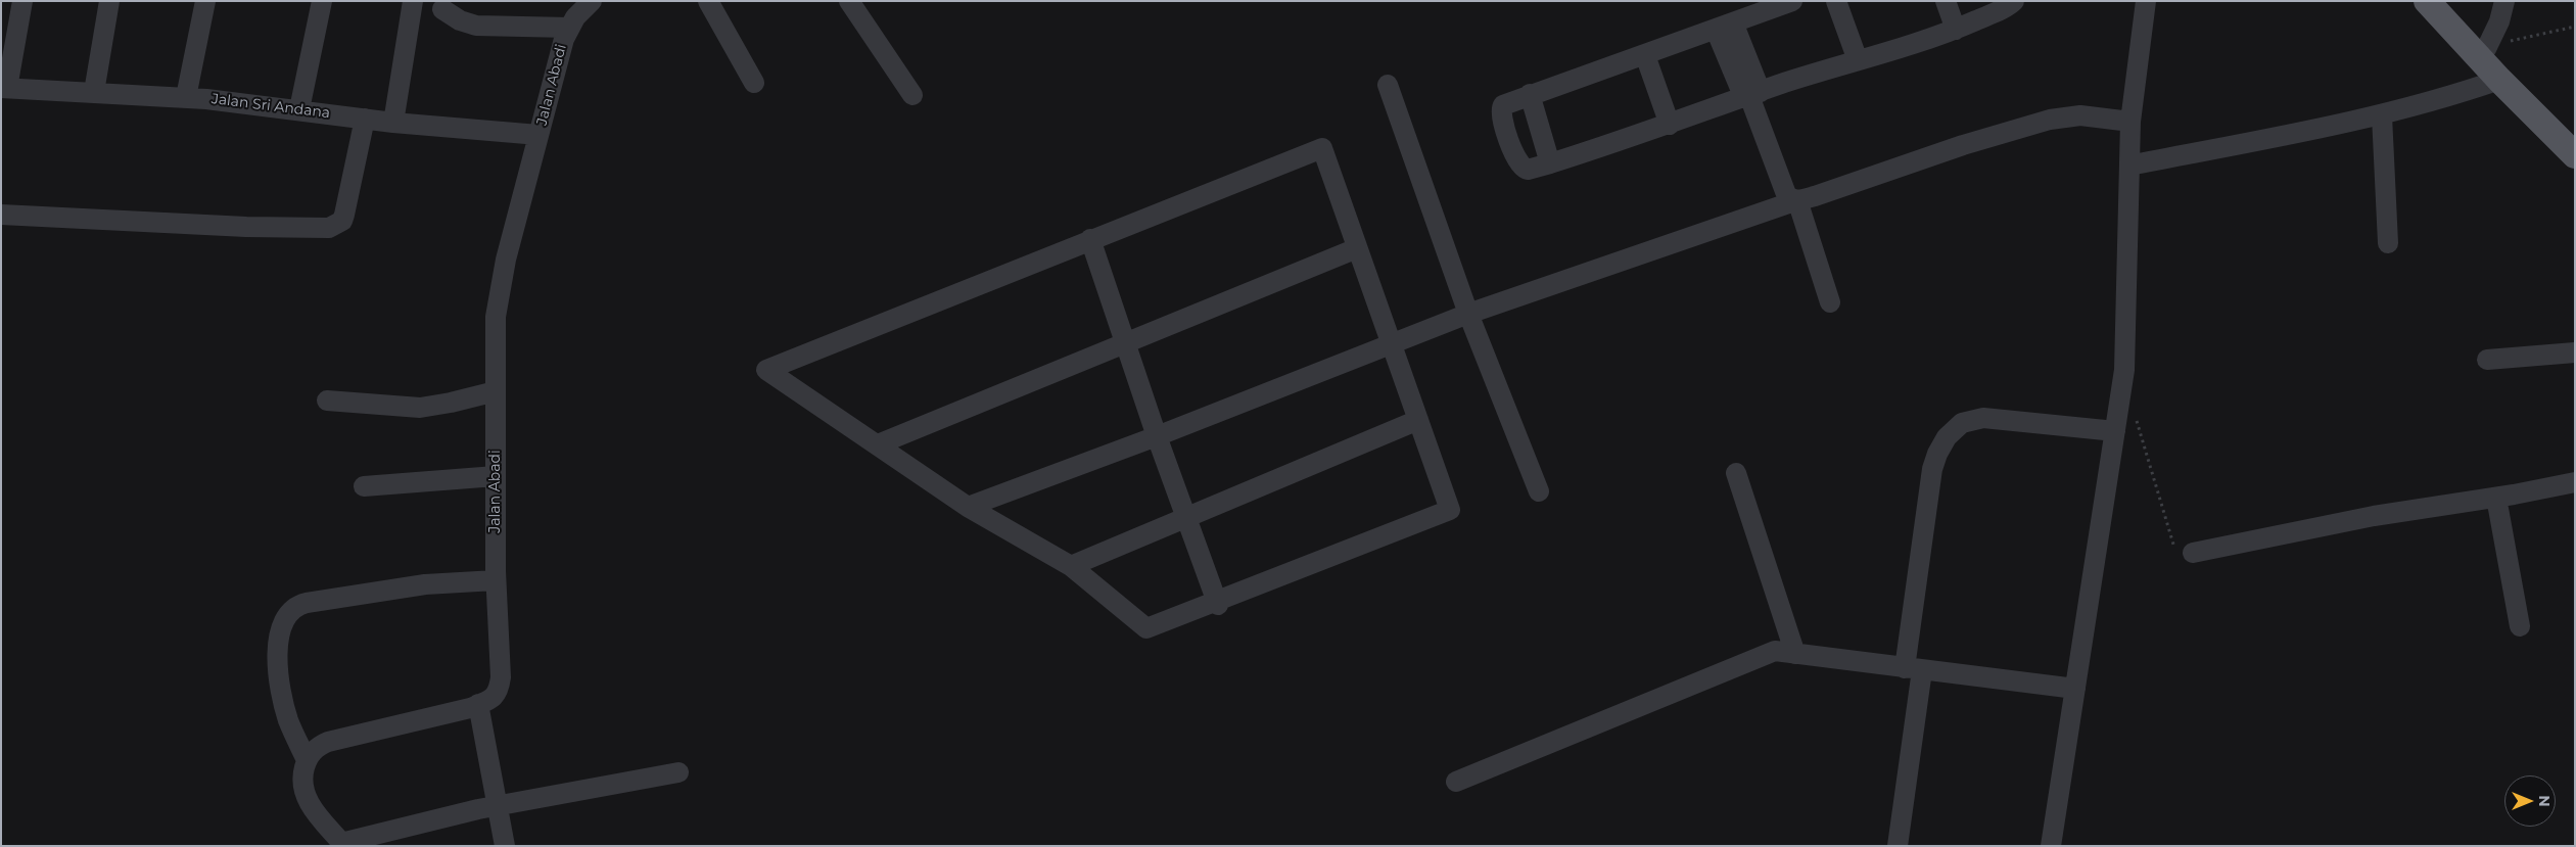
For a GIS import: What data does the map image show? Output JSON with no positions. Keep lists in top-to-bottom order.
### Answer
{
  "streets": {
    "street": ["Jalan Abadi", "Jalan Sri Andana"]
  },
  "crossings": [
    ["Jalan Abadi", "Jalan Sri Andana"]
  ],
  "north": "right"
}
